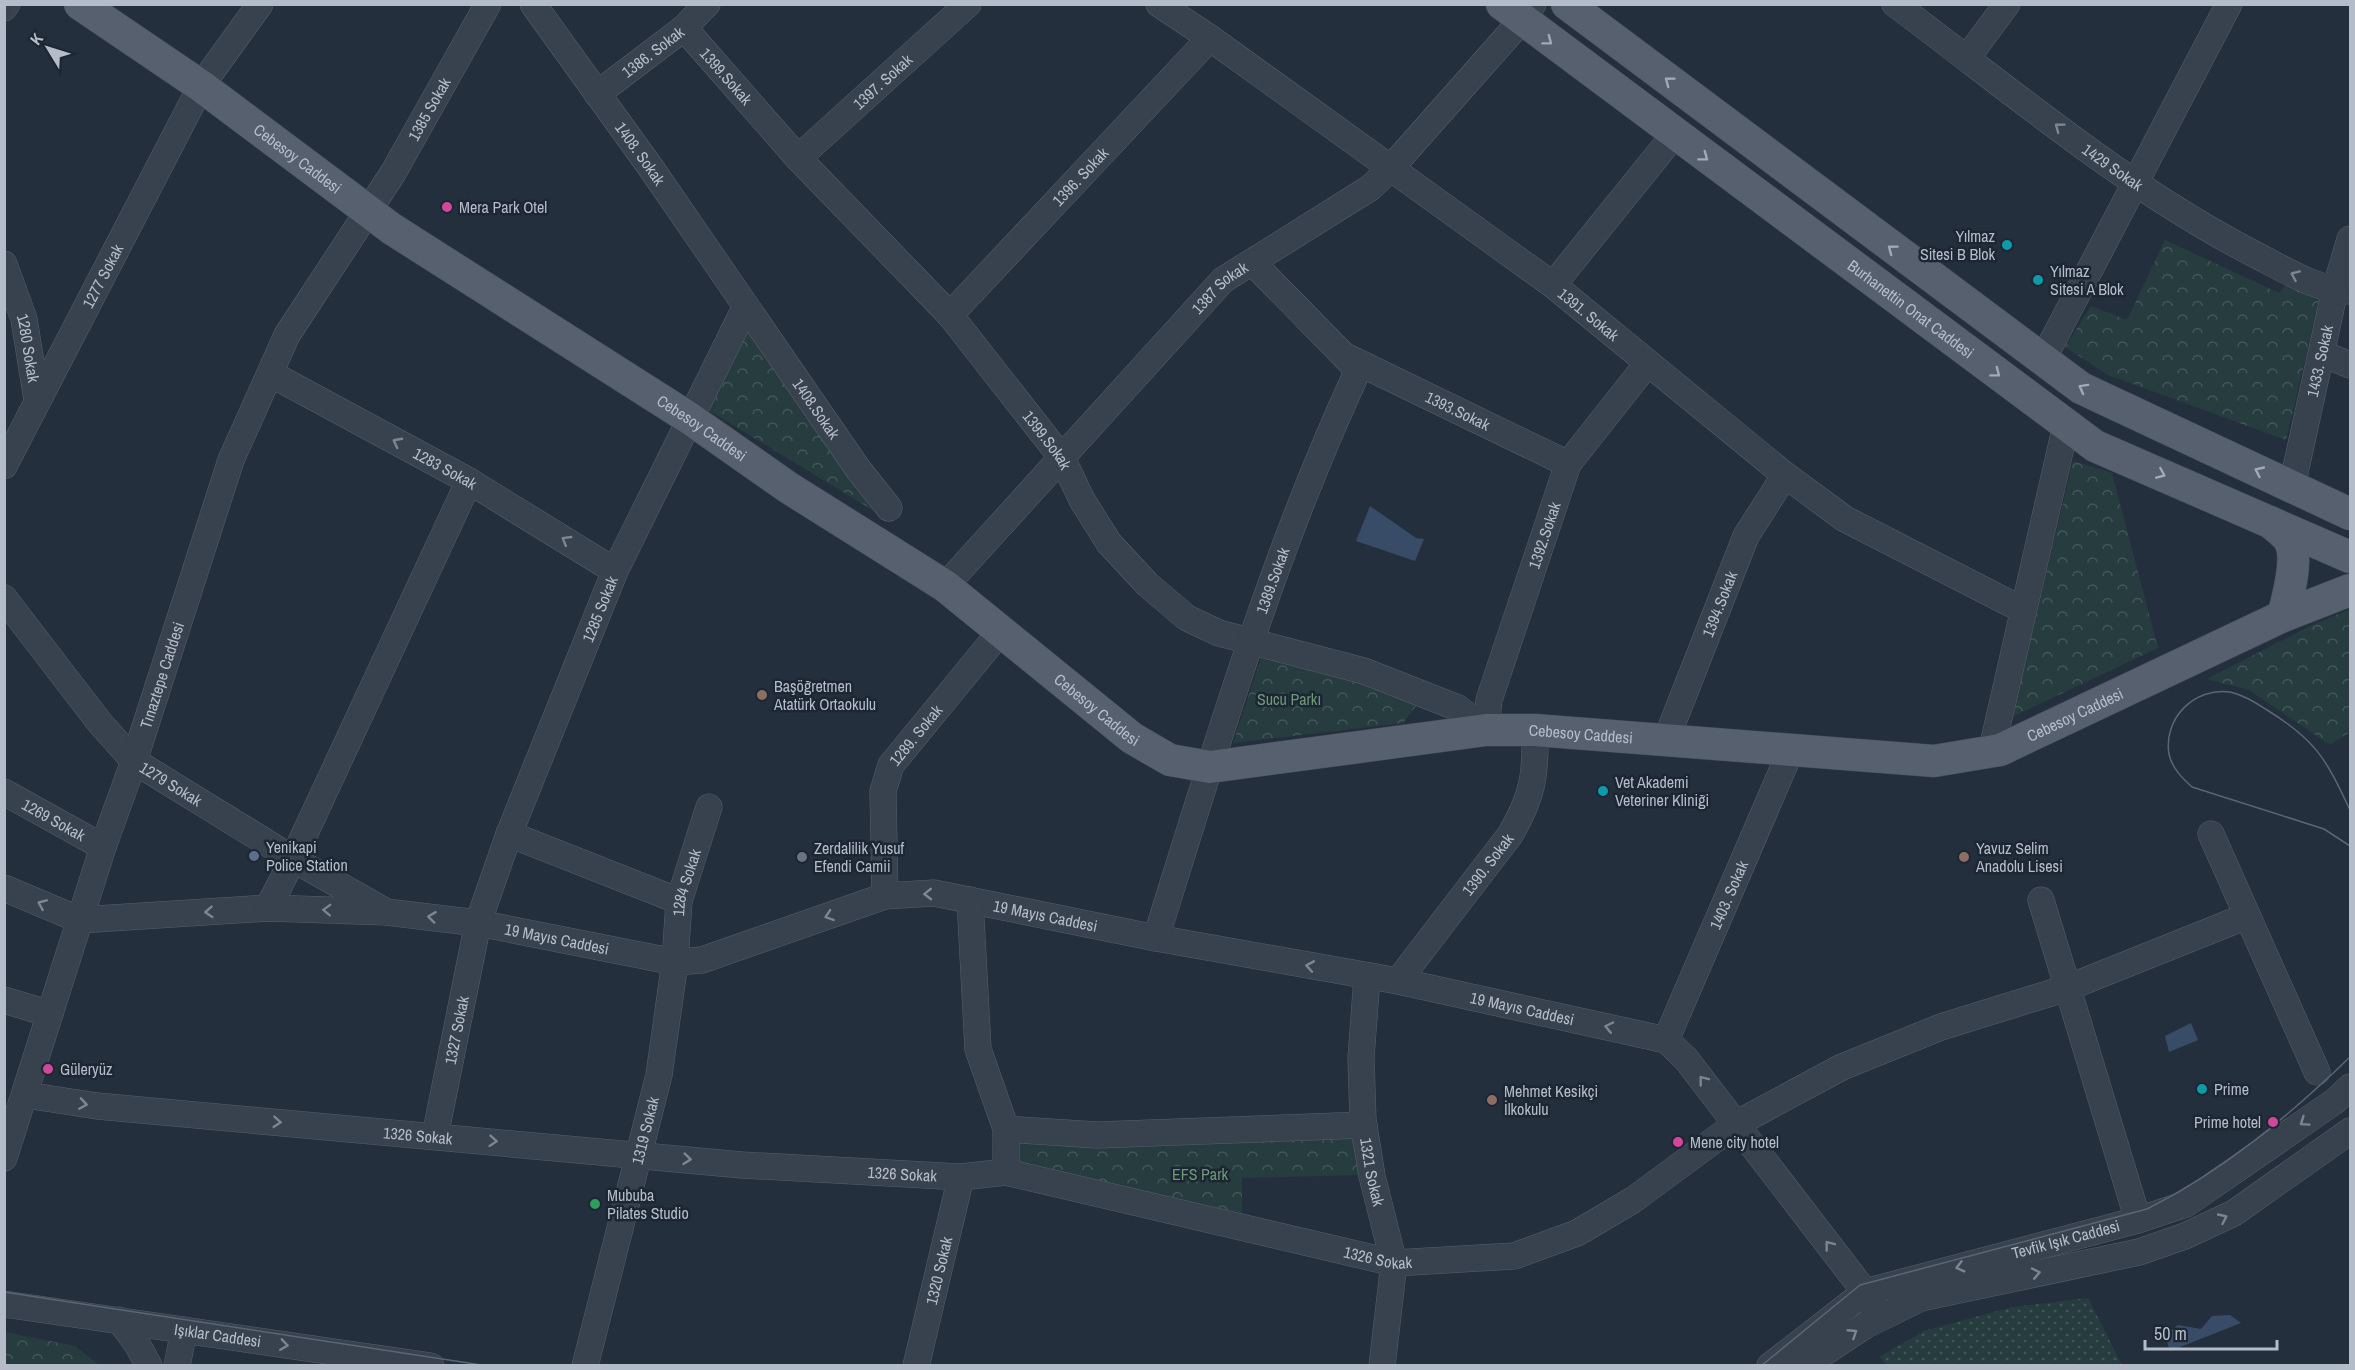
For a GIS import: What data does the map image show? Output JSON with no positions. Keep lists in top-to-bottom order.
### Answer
{
  "streets": {
    "main road": ["Cebesoy Caddesi", "Burhanettin Onat Caddesi"],
    "street": [
      "1386. Sokak",
      "1399.Sokak",
      "1397. Sokak",
      "1385 Sokak",
      "1408. Sokak",
      "1429 Sokak",
      "1396. Sokak",
      "1277 Sokak",
      "1387 Sokak",
      "1391. Sokak",
      "1280 Sokak",
      "1433. Sokak",
      "1408.Sokak",
      "1393.Sokak",
      "1283 Sokak",
      "1392.Sokak",
      "1389.Sokak",
      "1394.Sokak",
      "1285 Sokak",
      "Tınaztepe Caddesi",
      "1289. Sokak",
      "1279 Sokak",
      "1269 Sokak",
      "1390. Sokak",
      "1284 Sokak",
      "1403. Sokak",
      "19 Mayıs Caddesi",
      "1327 Sokak",
      "1319 Sokak",
      "1326 Sokak",
      "1321 Sokak",
      "Tevfik Işık Caddesi",
      "1320 Sokak",
      "Işıklar Caddesi"
    ]
  },
  "crossings": [
    ["1386. Sokak", "1399.Sokak"],
    ["1386. Sokak", "1408. Sokak"],
    ["1399.Sokak", "1397. Sokak"],
    ["1399.Sokak", "Cebesoy Caddesi"],
    ["1399.Sokak", "1396. Sokak"],
    ["1399.Sokak", "1387 Sokak"],
    ["1399.Sokak", "1392.Sokak"],
    ["1399.Sokak", "1389.Sokak"],
    ["1385 Sokak", "Cebesoy Caddesi"],
    ["1385 Sokak", "Tınaztepe Caddesi"],
    ["1408. Sokak", "1408.Sokak"],
    ["1408. Sokak", "1285 Sokak"],
    ["Cebesoy Caddesi", "1277 Sokak"],
    ["Cebesoy Caddesi", "1387 Sokak"],
    ["Cebesoy Caddesi", "1392.Sokak"],
    ["Cebesoy Caddesi", "1389.Sokak"],
    ["Cebesoy Caddesi", "1394.Sokak"],
    ["Cebesoy Caddesi", "1285 Sokak"],
    ["Cebesoy Caddesi", "Tınaztepe Caddesi"],
    ["Cebesoy Caddesi", "1289. Sokak"],
    ["Cebesoy Caddesi", "1390. Sokak"],
    ["Cebesoy Caddesi", "1403. Sokak"],
    ["1429 Sokak", "1433. Sokak"],
    ["1396. Sokak", "1391. Sokak"],
    ["1277 Sokak", "1280 Sokak"],
    ["1387 Sokak", "Burhanettin Onat Caddesi"],
    ["1387 Sokak", "1391. Sokak"],
    ["1391. Sokak", "1392.Sokak"],
    ["1391. Sokak", "1394.Sokak"],
    ["1408.Sokak", "1285 Sokak"],
    ["1393.Sokak", "1392.Sokak"],
    ["1393.Sokak", "1389.Sokak"],
    ["1283 Sokak", "1285 Sokak"],
    ["1283 Sokak", "Tınaztepe Caddesi"],
    ["1389.Sokak", "19 Mayıs Caddesi"],
    ["1285 Sokak", "19 Mayıs Caddesi"],
    ["1285 Sokak", "1327 Sokak"],
    ["Tınaztepe Caddesi", "1279 Sokak"],
    ["Tınaztepe Caddesi", "1269 Sokak"],
    ["Tınaztepe Caddesi", "19 Mayıs Caddesi"],
    ["Tınaztepe Caddesi", "1326 Sokak"],
    ["1289. Sokak", "19 Mayıs Caddesi"],
    ["1279 Sokak", "19 Mayıs Caddesi"],
    ["1390. Sokak", "19 Mayıs Caddesi"],
    ["1284 Sokak", "19 Mayıs Caddesi"],
    ["1284 Sokak", "1319 Sokak"],
    ["1403. Sokak", "19 Mayıs Caddesi"],
    ["19 Mayıs Caddesi", "1327 Sokak"],
    ["19 Mayıs Caddesi", "1319 Sokak"],
    ["19 Mayıs Caddesi", "1321 Sokak"],
    ["1327 Sokak", "1326 Sokak"],
    ["1319 Sokak", "1326 Sokak"],
    ["1326 Sokak", "1321 Sokak"],
    ["1326 Sokak", "1320 Sokak"]
  ],
  "one_way": [
    "1429 Sokak",
    "1283 Sokak",
    "19 Mayıs Caddesi",
    "1326 Sokak",
    "Işıklar Caddesi"
  ],
  "parks": ["Sucu Parkı", "EFS Park"],
  "places": [
    "Mera Park Otel",
    "Yılmaz Sitesi B Blok",
    "Yılmaz Sitesi A Blok",
    "Başöğretmen Atatürk Ortaokulu",
    "Vet Akademi Veteriner Kliniği",
    "Yenikapi Police Station",
    "Zerdalilik Yusuf Efendi Camii",
    "Yavuz Selim Anadolu Lisesi",
    "Güleryüz",
    "Prime",
    "Mehmet Kesikçi İlkokulu",
    "Prime hotel",
    "Mene city hotel",
    "Mububa Pilates Studio"
  ],
  "scale_bar": "50 m",
  "north": "top left"
}
